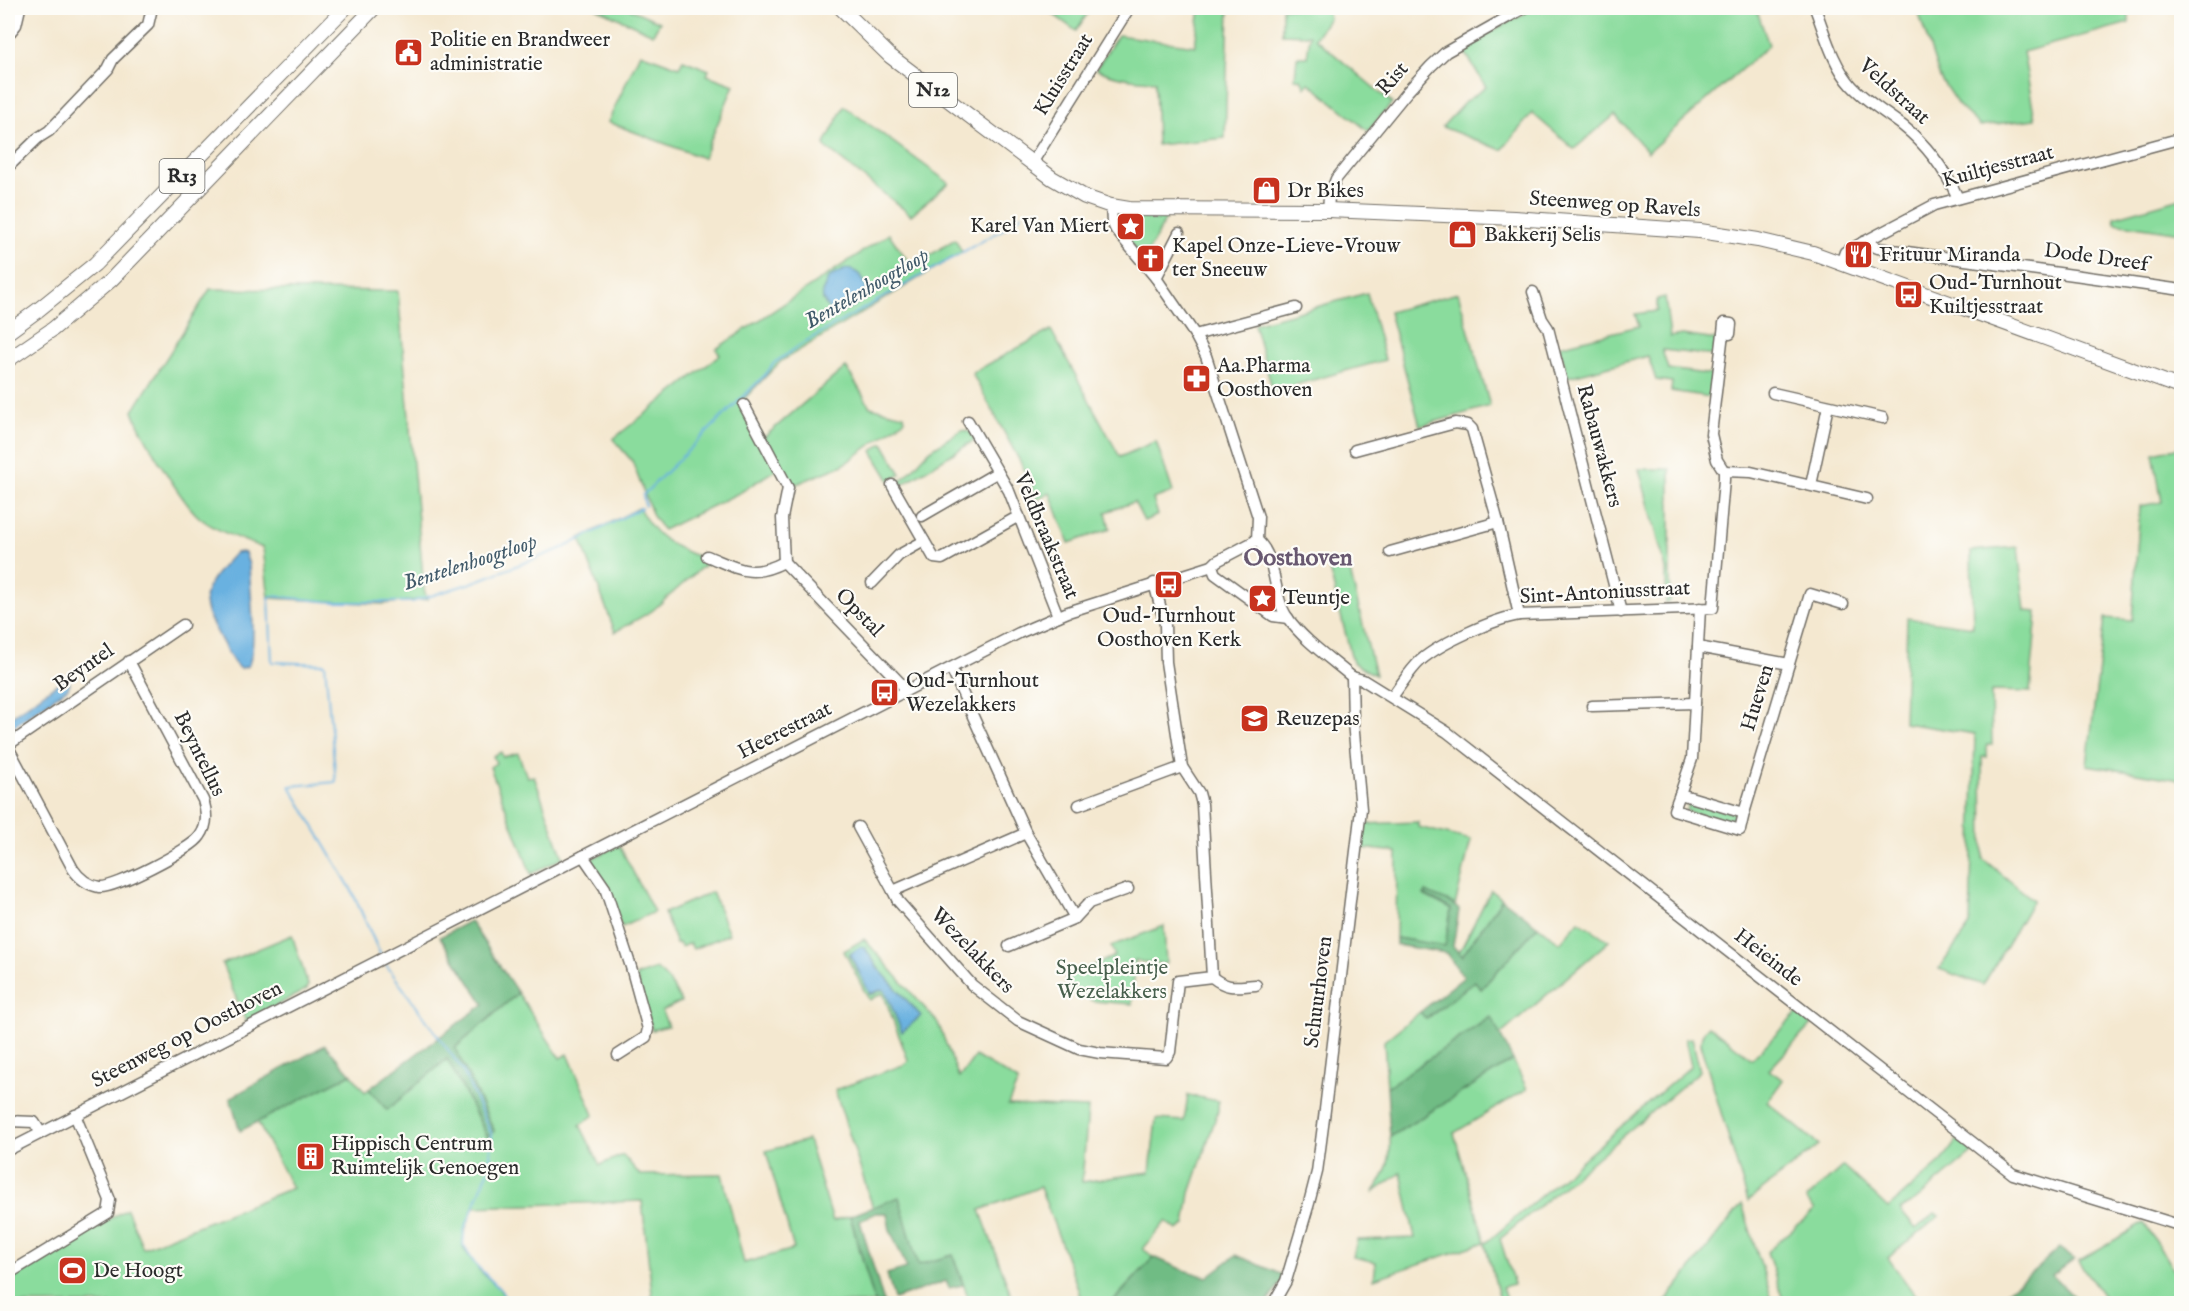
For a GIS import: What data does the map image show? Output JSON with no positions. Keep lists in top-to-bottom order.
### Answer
{
  "streets": {
    "main road": ["N12", "R13", "Steenweg op Ravels"],
    "street": [
      "Kluisstraat",
      "Rist",
      "Veldstraat",
      "Kuiltjesstraat",
      "Dode Dreef",
      "Rabauwakkers",
      "Veldbraakstraat",
      "Sint-Antoniusstraat",
      "Opstal",
      "Beyntel",
      "Hueven",
      "Heerestraat",
      "Beyntellus",
      "Wezelakkers",
      "Heieinde",
      "Schuurhoven",
      "Steenweg op Oosthoven"
    ]
  },
  "crossings": [
    ["Kluisstraat", "N12"],
    ["Kluisstraat", "Steenweg op Ravels"],
    ["Rist", "Steenweg op Ravels"],
    ["N12", "Steenweg op Ravels"],
    ["Veldstraat", "Kuiltjesstraat"],
    ["Kuiltjesstraat", "Steenweg op Ravels"],
    ["Kuiltjesstraat", "Dode Dreef"],
    ["Rabauwakkers", "Sint-Antoniusstraat"],
    ["Veldbraakstraat", "Heerestraat"],
    ["Sint-Antoniusstraat", "Heieinde"],
    ["Opstal", "Heerestraat"],
    ["Beyntel", "Beyntellus"],
    ["Heerestraat", "Steenweg op Oosthoven"],
    ["Heieinde", "Schuurhoven"]
  ],
  "districts": ["Oosthoven"],
  "water": ["Bentelenhoogtloop"],
  "parks": ["Speelpleintje Wezelakkers"],
  "places": {
    "public building": ["Politie en Brandweer administratie"],
    "shop": ["Dr Bikes", "Bakkerij Selis"],
    "place": ["Karel Van Miert", "Teuntje"],
    "restaurant": ["Frituur Miranda"],
    "church": ["Kapel Onze-Lieve-Vrouw ter Sneeuw"],
    "bus stop": ["Oud-Turnhout Kuiltjesstraat", "Oud-Turnhout Oosthoven Kerk", "Oud-Turnhout Wezelakkers"],
    "pharmacy": ["Aa.Pharma Oosthoven"],
    "school or university": ["Reuzepas"],
    "building": ["Hippisch Centrum Ruimtelijk Genoegen"],
    "sports": ["De Hoogt"]
  }
}
